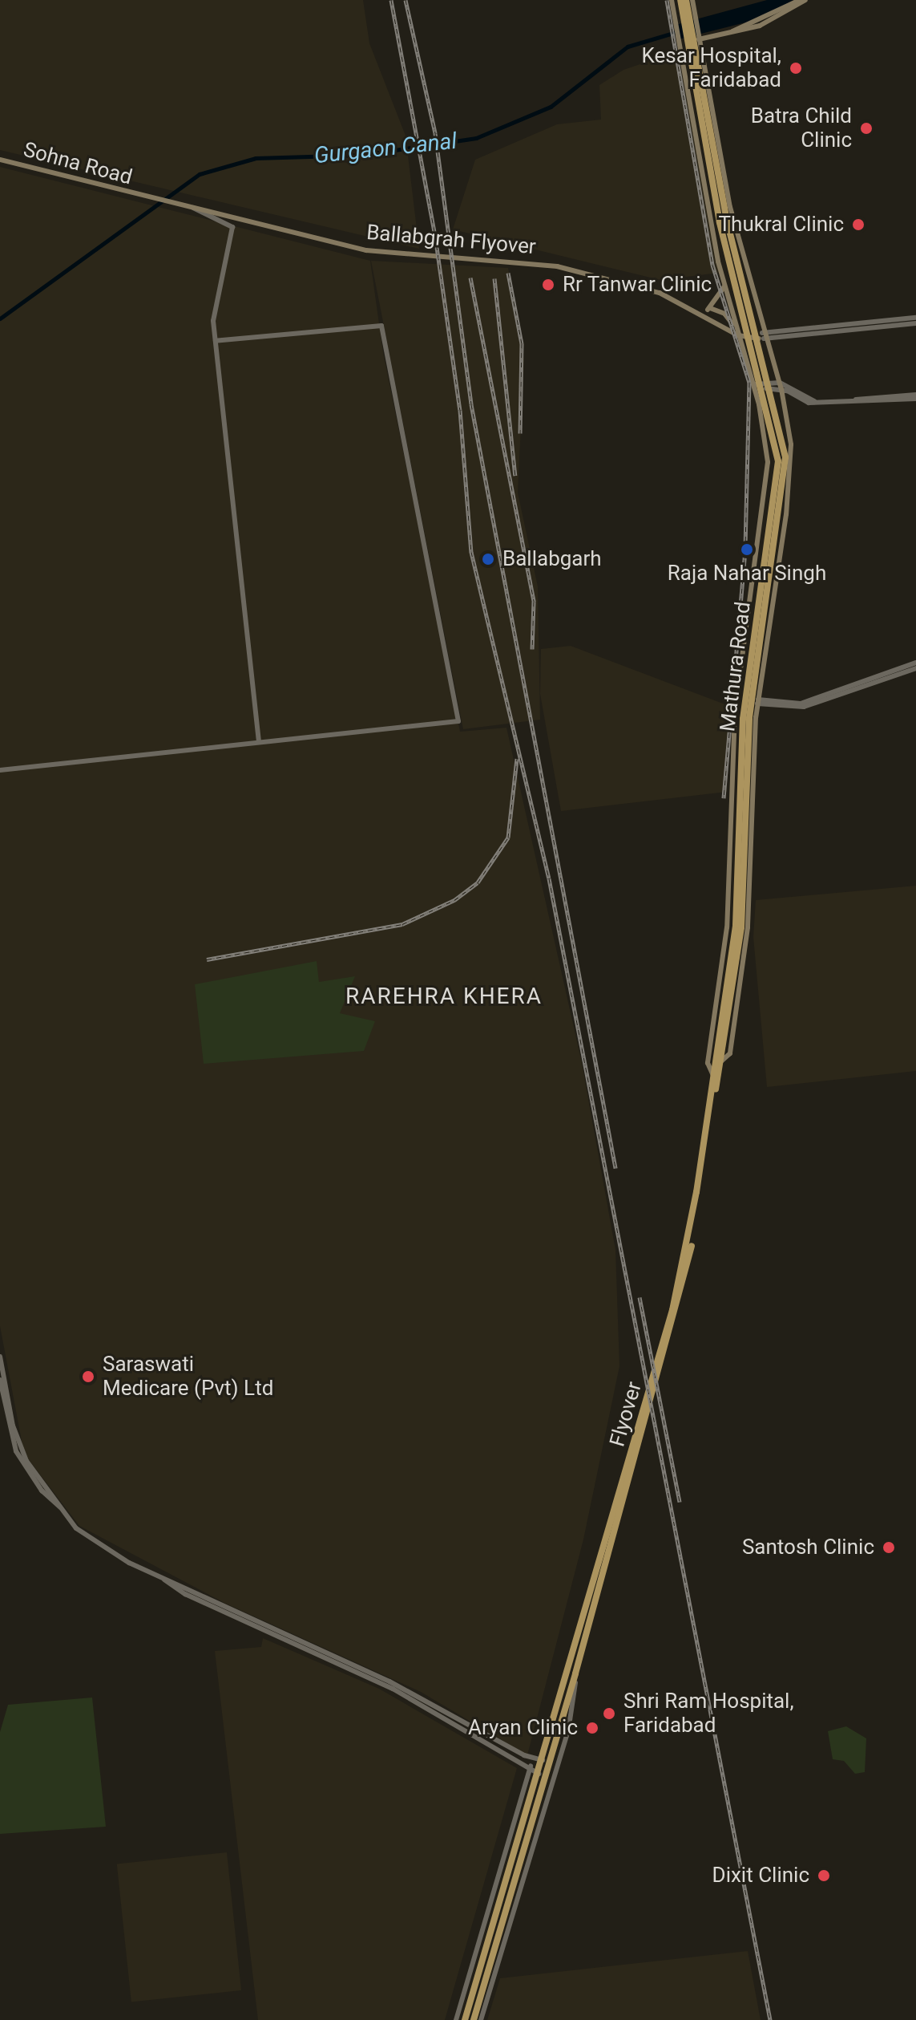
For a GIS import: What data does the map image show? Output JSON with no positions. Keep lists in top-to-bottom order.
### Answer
{
  "streets": {
    "highway": ["Mathura Road", "Flyover"],
    "main road": ["Sohna Road", "Ballabgrah Flyover"]
  },
  "crossings": [
    ["Sohna Road", "Ballabgrah Flyover"],
    ["Mathura Road", "Flyover"]
  ],
  "districts": ["RAREHRA KHERA"],
  "water": ["Gurgaon Canal"],
  "places": [
    "Kesar Hospital, Faridabad",
    "Batra Child Clinic",
    "Thukral Clinic",
    "Rr Tanwar Clinic",
    "Raja Nahar Singh",
    "Ballabgarh",
    "Saraswati Medicare (Pvt) Ltd",
    "Santosh Clinic",
    "Shri Ram Hospital, Faridabad",
    "Aryan Clinic",
    "Dixit Clinic"
  ]
}
